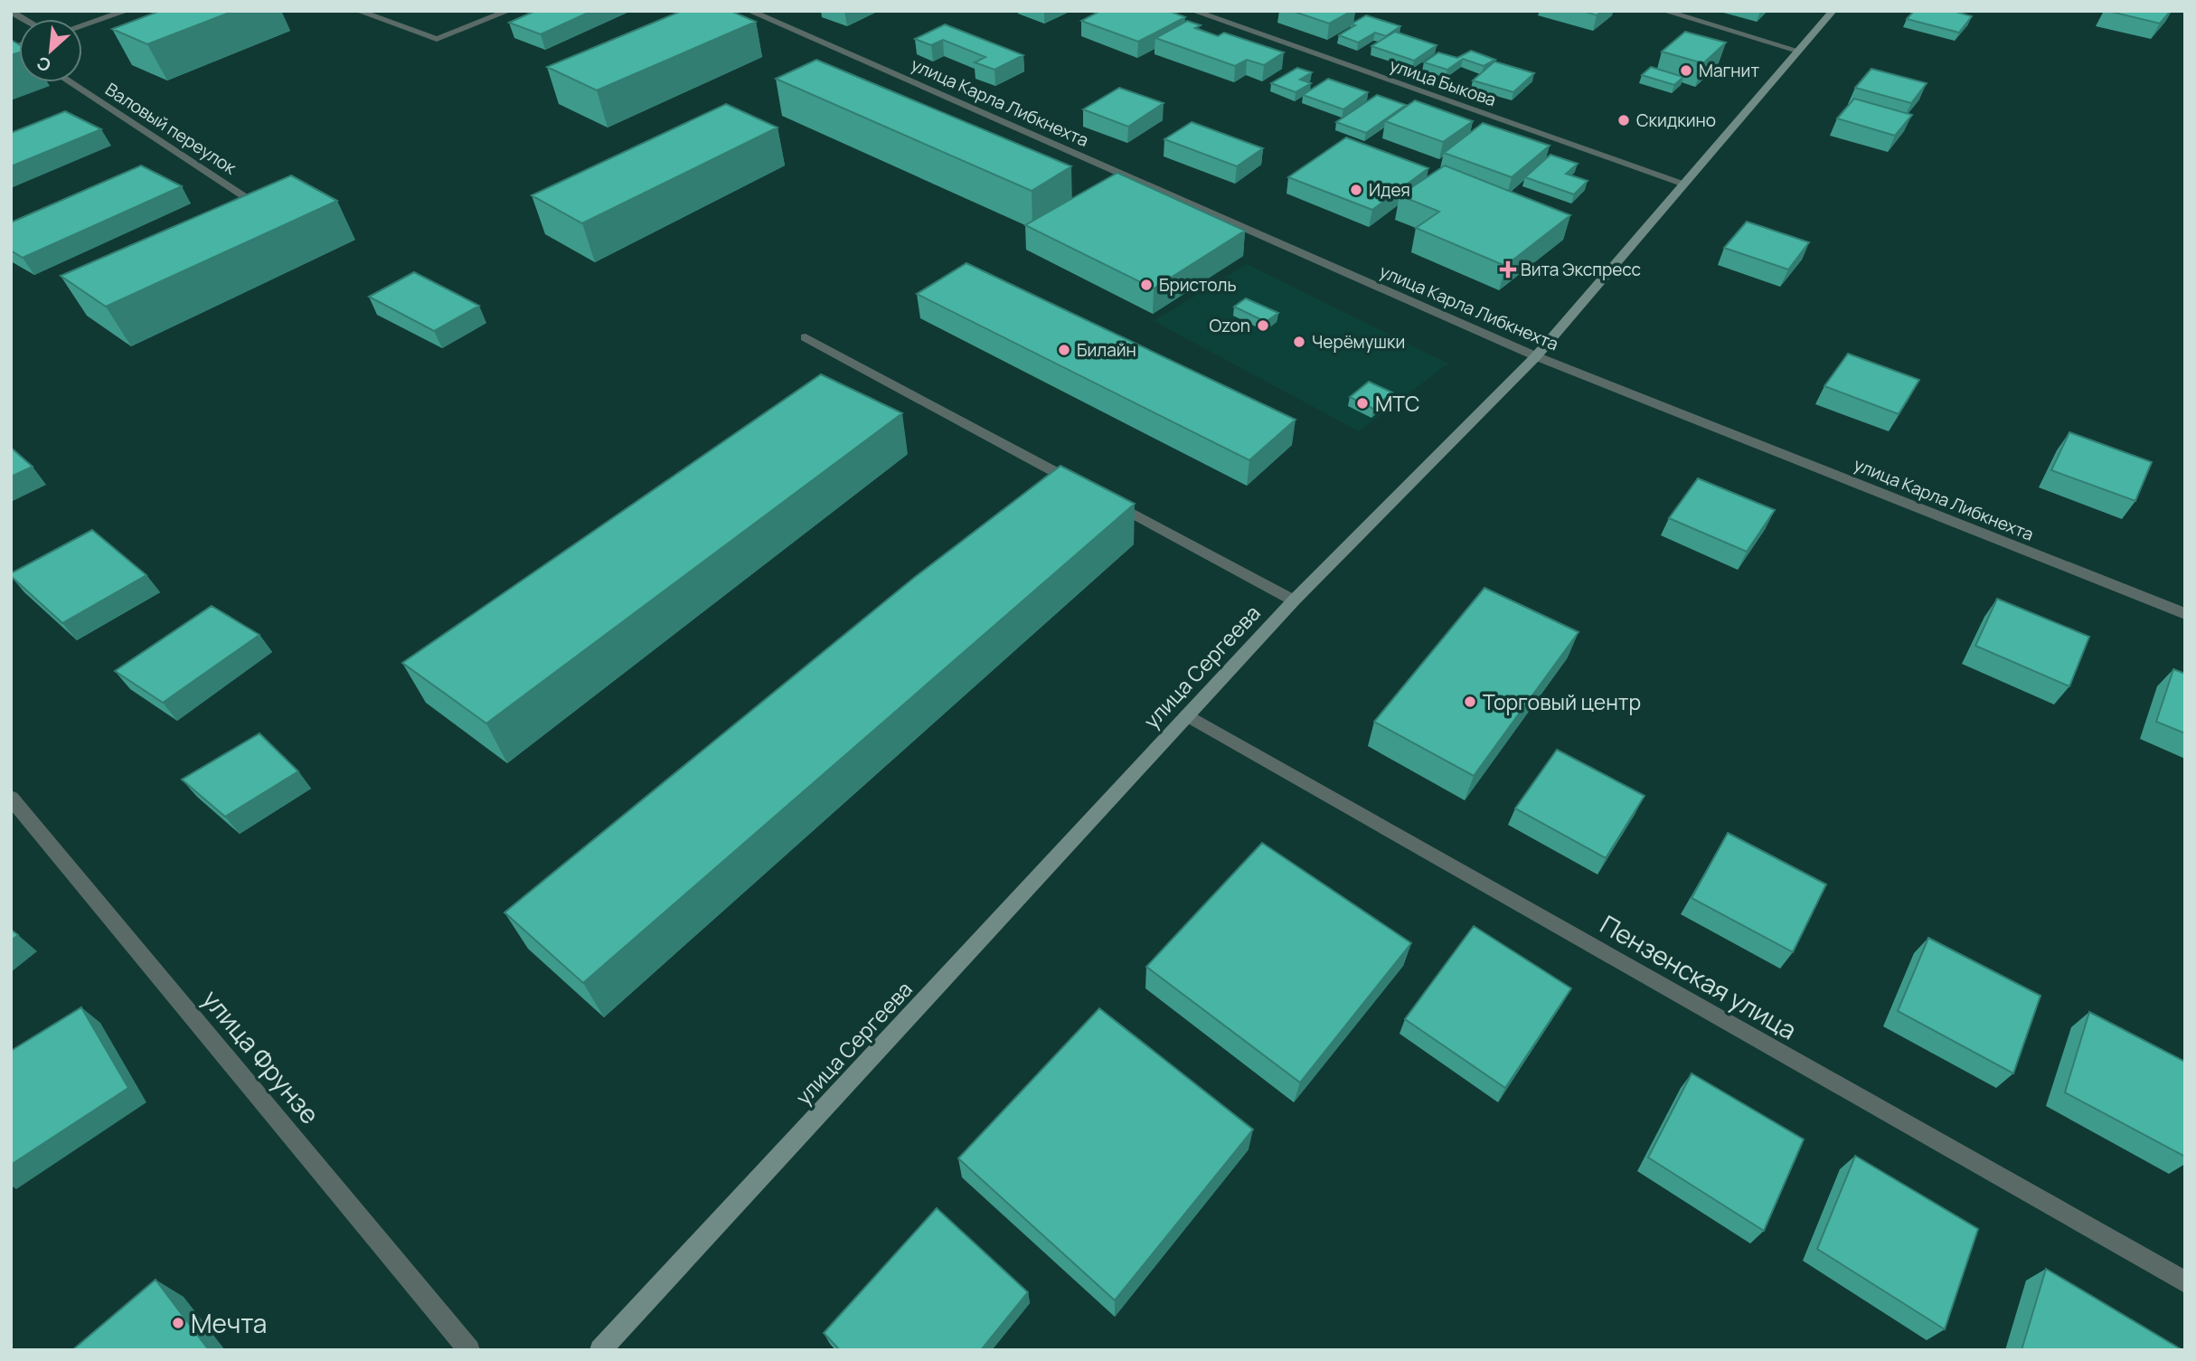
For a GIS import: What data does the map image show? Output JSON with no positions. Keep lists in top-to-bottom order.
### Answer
{
  "streets": {
    "main road": ["улица Сергеева"],
    "street": [
      "улица Быкова",
      "улица Карла Либкнехта",
      "Валовый переулок",
      "Пензенская улица",
      "улица Фрунзе"
    ]
  },
  "crossings": [
    ["улица Быкова", "улица Сергеева"],
    ["улица Карла Либкнехта", "улица Сергеева"],
    ["улица Сергеева", "Пензенская улица"]
  ],
  "places": {
    "other": [
      "Магнит",
      "Скидкино",
      "Идея",
      "Бристоль",
      "Ozon",
      "Черёмушки",
      "Билайн",
      "МТС",
      "Торговый центр",
      "Мечта"
    ],
    "health": ["Вита Экспресс"]
  },
  "north": "bottom left"
}
